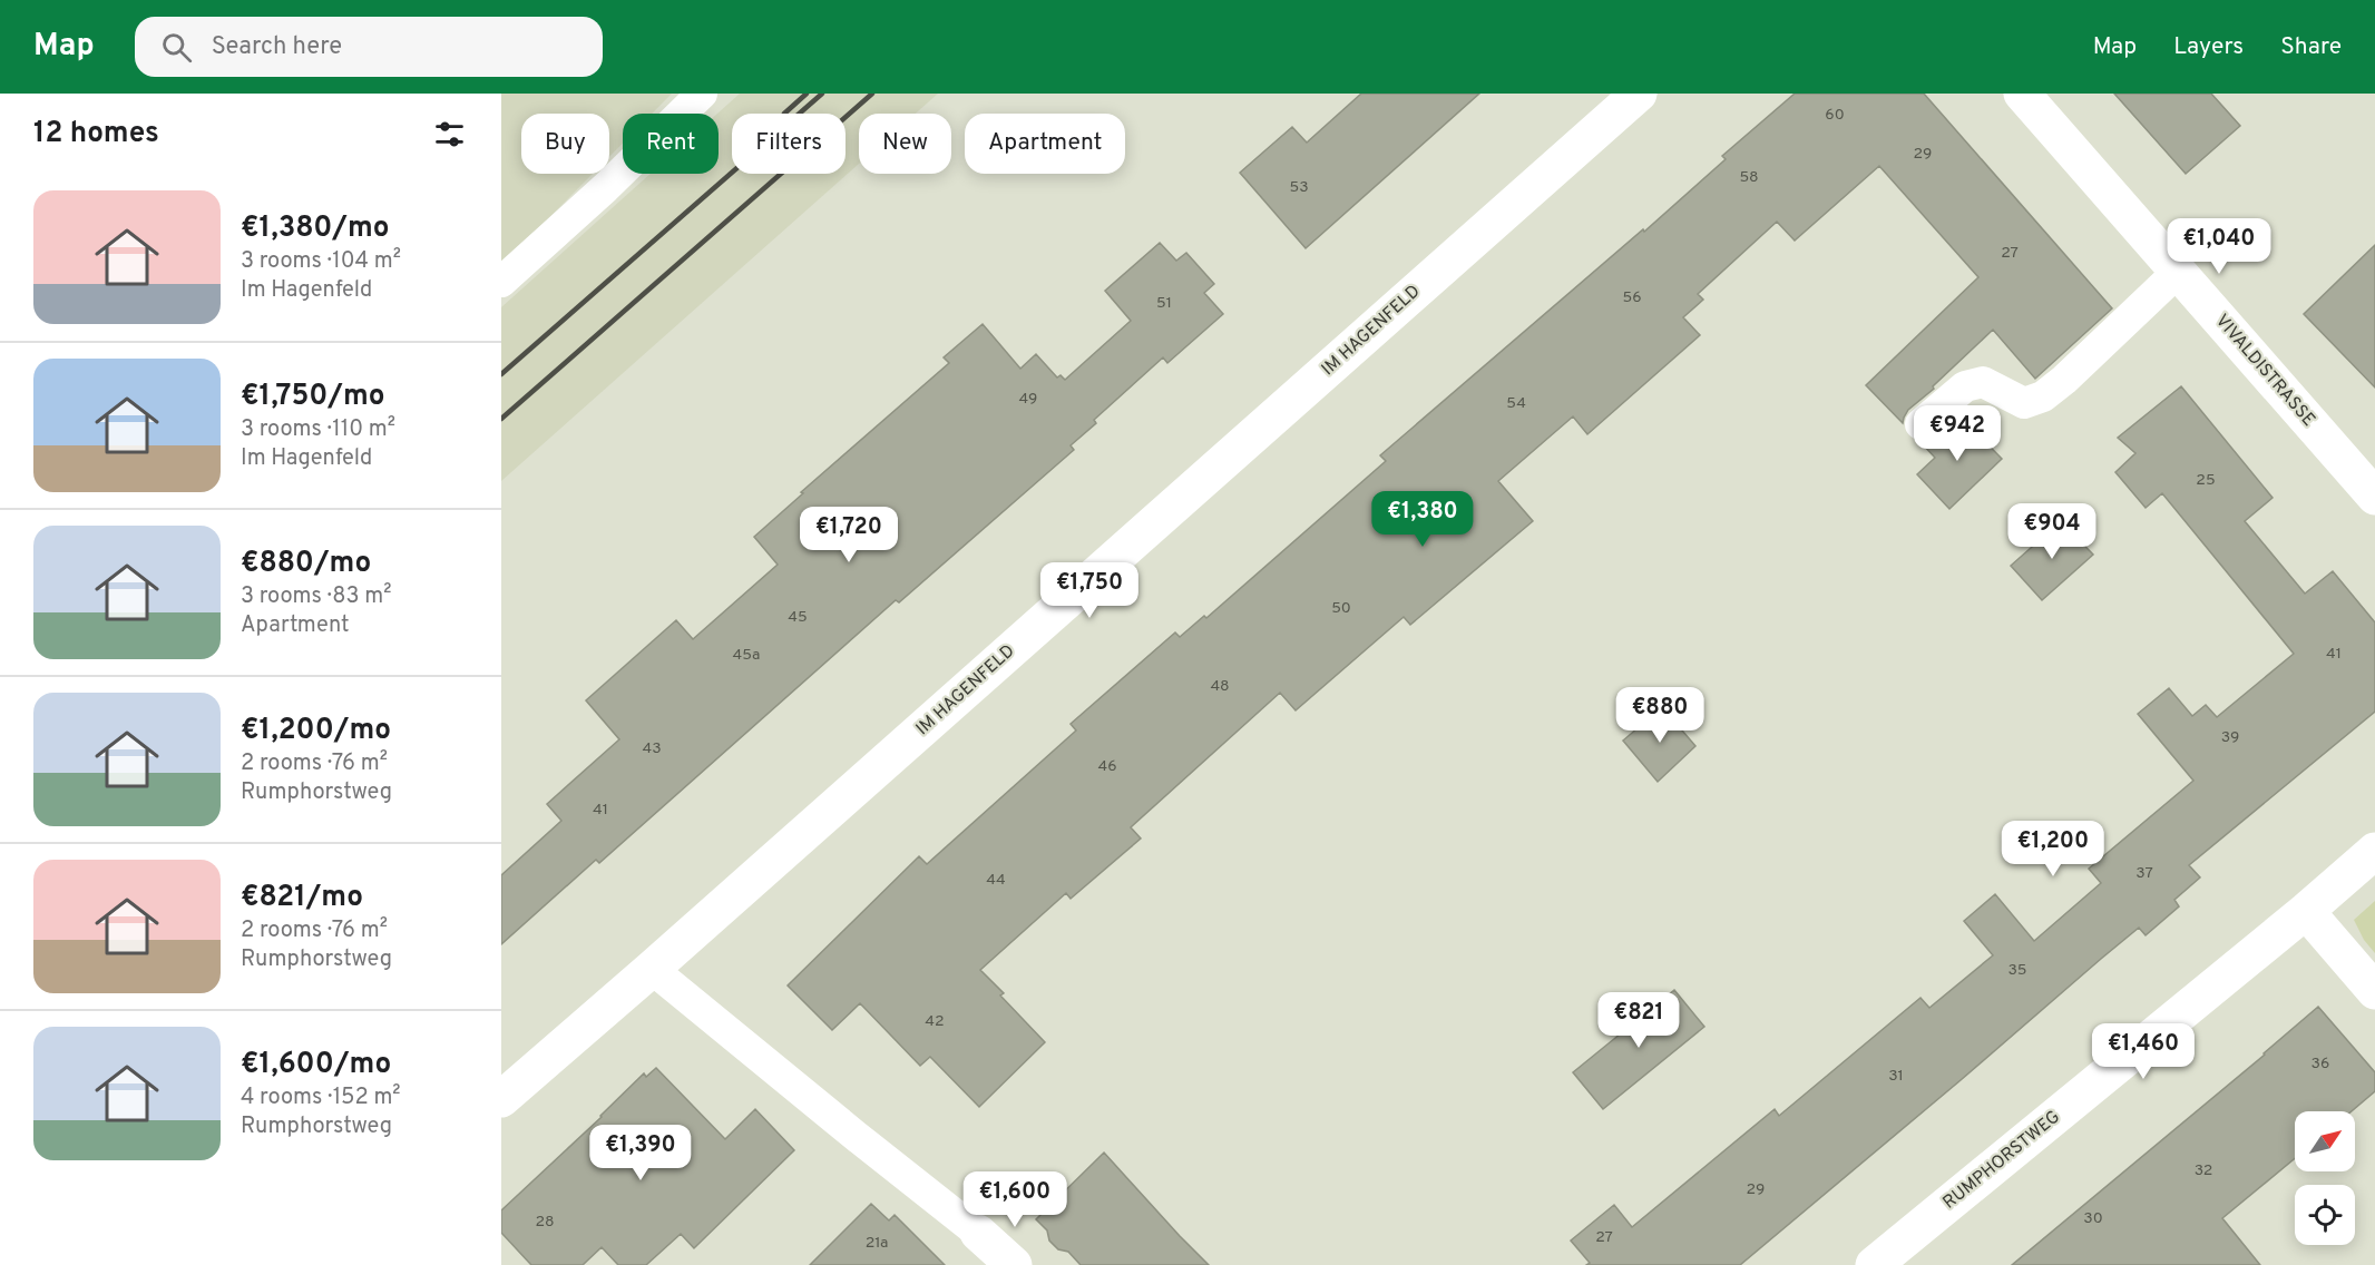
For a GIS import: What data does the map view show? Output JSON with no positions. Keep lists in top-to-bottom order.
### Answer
{
  "streets": {
    "street": ["IM HAGENFELD", "VIVALDISTRASSE", "RUMPHORSTWEG"]
  },
  "house_numbers": [
    "60",
    "29",
    "58",
    "53",
    "27",
    "56",
    "51",
    "49",
    "54",
    "25",
    "50",
    "45",
    "41",
    "45a",
    "48",
    "39",
    "43",
    "46",
    "41",
    "37",
    "44",
    "35",
    "42",
    "36",
    "31",
    "32",
    "29",
    "30",
    "28",
    "27",
    "21a"
  ],
  "north": "top right",
  "page": {
    "header": "Map",
    "search": "Search here",
    "nav": ["Map", "Layers", "Share"],
    "heading": "12 homes",
    "chip": [
      "Buy",
      "Rent",
      "Filters",
      "New",
      "Apartment"
    ],
    "list": [
      {
        "name": "€1,380/mo",
        "note": "3 rooms · 104 m² · Im Hagenfeld"
      },
      {
        "name": "€1,750/mo",
        "note": "3 rooms · 110 m² · Im Hagenfeld"
      },
      {
        "name": "€880/mo",
        "note": "3 rooms · 83 m² · Apartment"
      },
      {
        "name": "€1,200/mo",
        "note": "2 rooms · 76 m² · Rumphorstweg"
      },
      {
        "name": "€821/mo",
        "note": "2 rooms · 76 m² · Rumphorstweg"
      },
      {
        "name": "€1,600/mo",
        "note": "4 rooms · 152 m² · Rumphorstweg"
      }
    ],
    "price": [
      "€1,040",
      "€942",
      "€1,380",
      "€904",
      "€1,720",
      "€1,750",
      "€880",
      "€1,200",
      "€821",
      "€1,460",
      "€1,390",
      "€1,600"
    ]
  }
}
